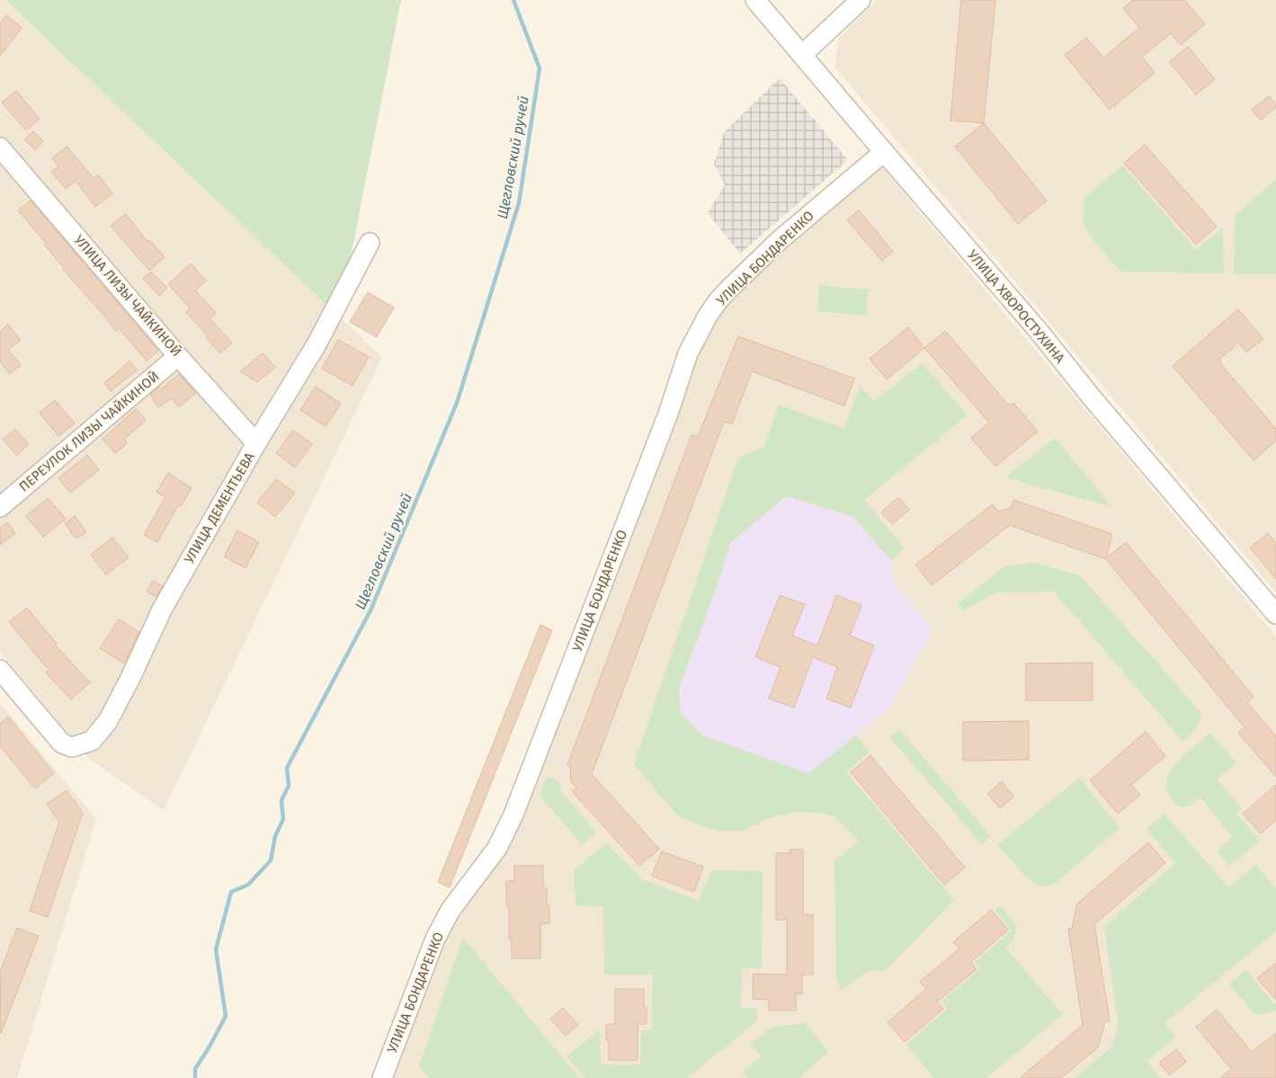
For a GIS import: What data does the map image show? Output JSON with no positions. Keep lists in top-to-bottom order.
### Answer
{
  "streets": {
    "street": [
      "УЛИЦА БОНДАРЕНКО",
      "УЛИЦА ЛИЗЫ ЧАЙКИНОЙ",
      "УЛИЦА ХВОРОСТУХИНА",
      "ПЕРЕУЛОК ЛИЗЫ ЧАЙКИНОЙ",
      "УЛИЦА ДЕМЕНТЬЕВА"
    ]
  },
  "crossings": [
    ["УЛИЦА БОНДАРЕНКО", "УЛИЦА ХВОРОСТУХИНА"],
    ["УЛИЦА ЛИЗЫ ЧАЙКИНОЙ", "ПЕРЕУЛОК ЛИЗЫ ЧАЙКИНОЙ"],
    ["УЛИЦА ЛИЗЫ ЧАЙКИНОЙ", "УЛИЦА ДЕМЕНТЬЕВА"]
  ],
  "water": ["Щегловский ручей"]
}
